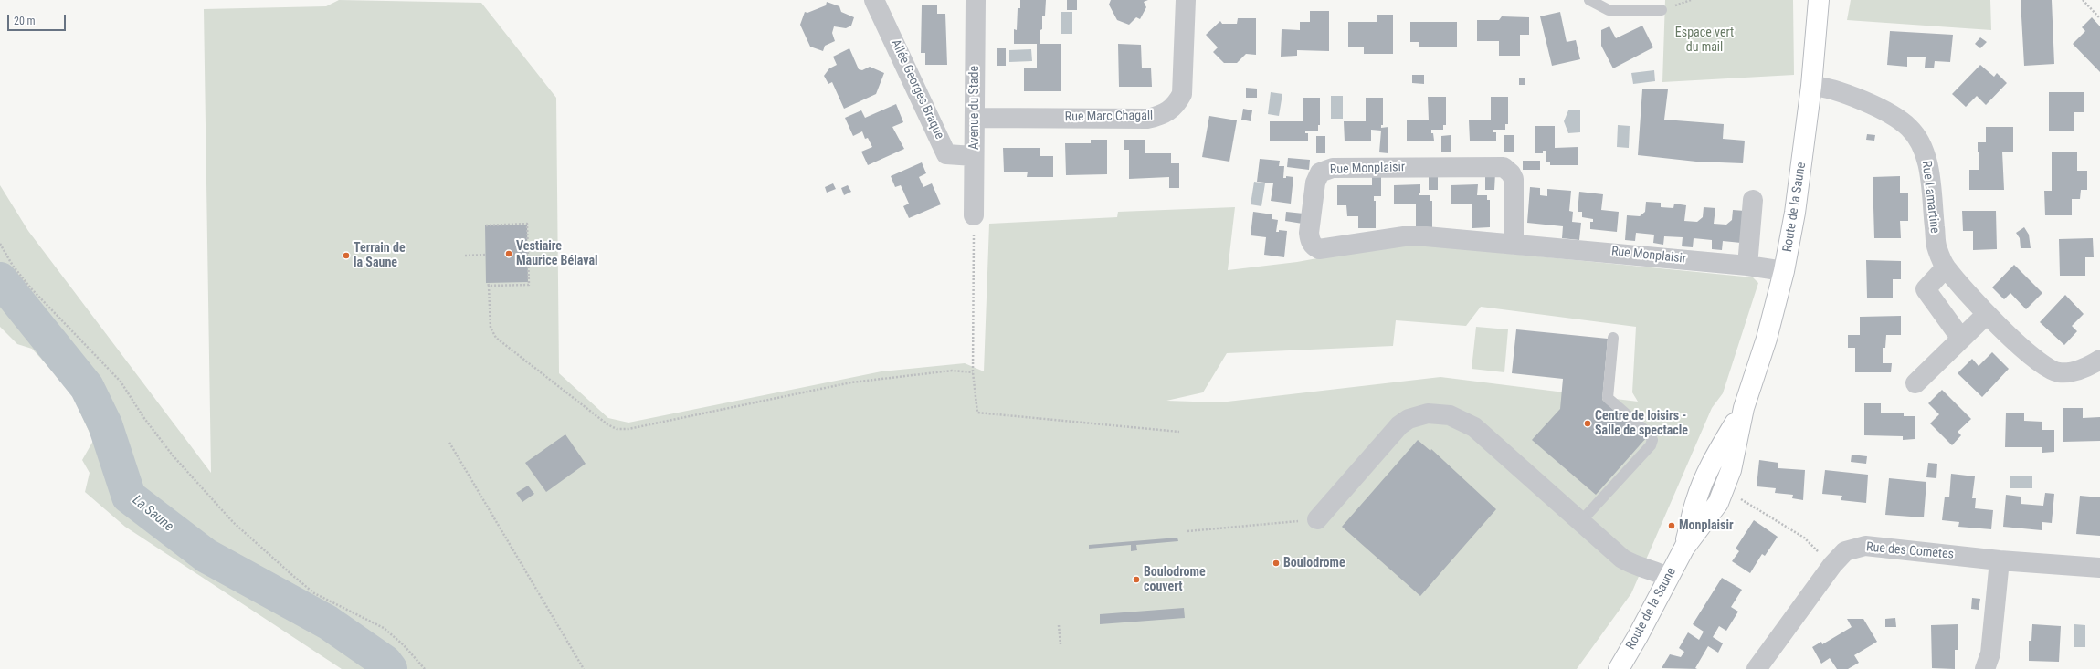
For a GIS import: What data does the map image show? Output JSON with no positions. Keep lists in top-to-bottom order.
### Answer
{
  "streets": {
    "street": [
      "Allée Georges Braque",
      "Avenue du Stade",
      "Rue Marc Chagall",
      "Rue Monplaisir",
      "Rue Lamartine",
      "Route de la Saune",
      "Rue des Cometes"
    ]
  },
  "crossings": [
    ["Allée Georges Braque", "Avenue du Stade"],
    ["Avenue du Stade", "Rue Marc Chagall"],
    ["Rue Monplaisir", "Route de la Saune"],
    ["Rue Lamartine", "Route de la Saune"]
  ],
  "water": ["La Saune"],
  "parks": ["Espace vert du mail"],
  "places": [
    "Vestiaire Maurice Bélaval",
    "Terrain de la Saune",
    "Centre de loisirs - Salle de spectacle",
    "Monplaisir",
    "Boulodrome",
    "Boulodrome couvert"
  ],
  "scale_bar": "20 m"
}
